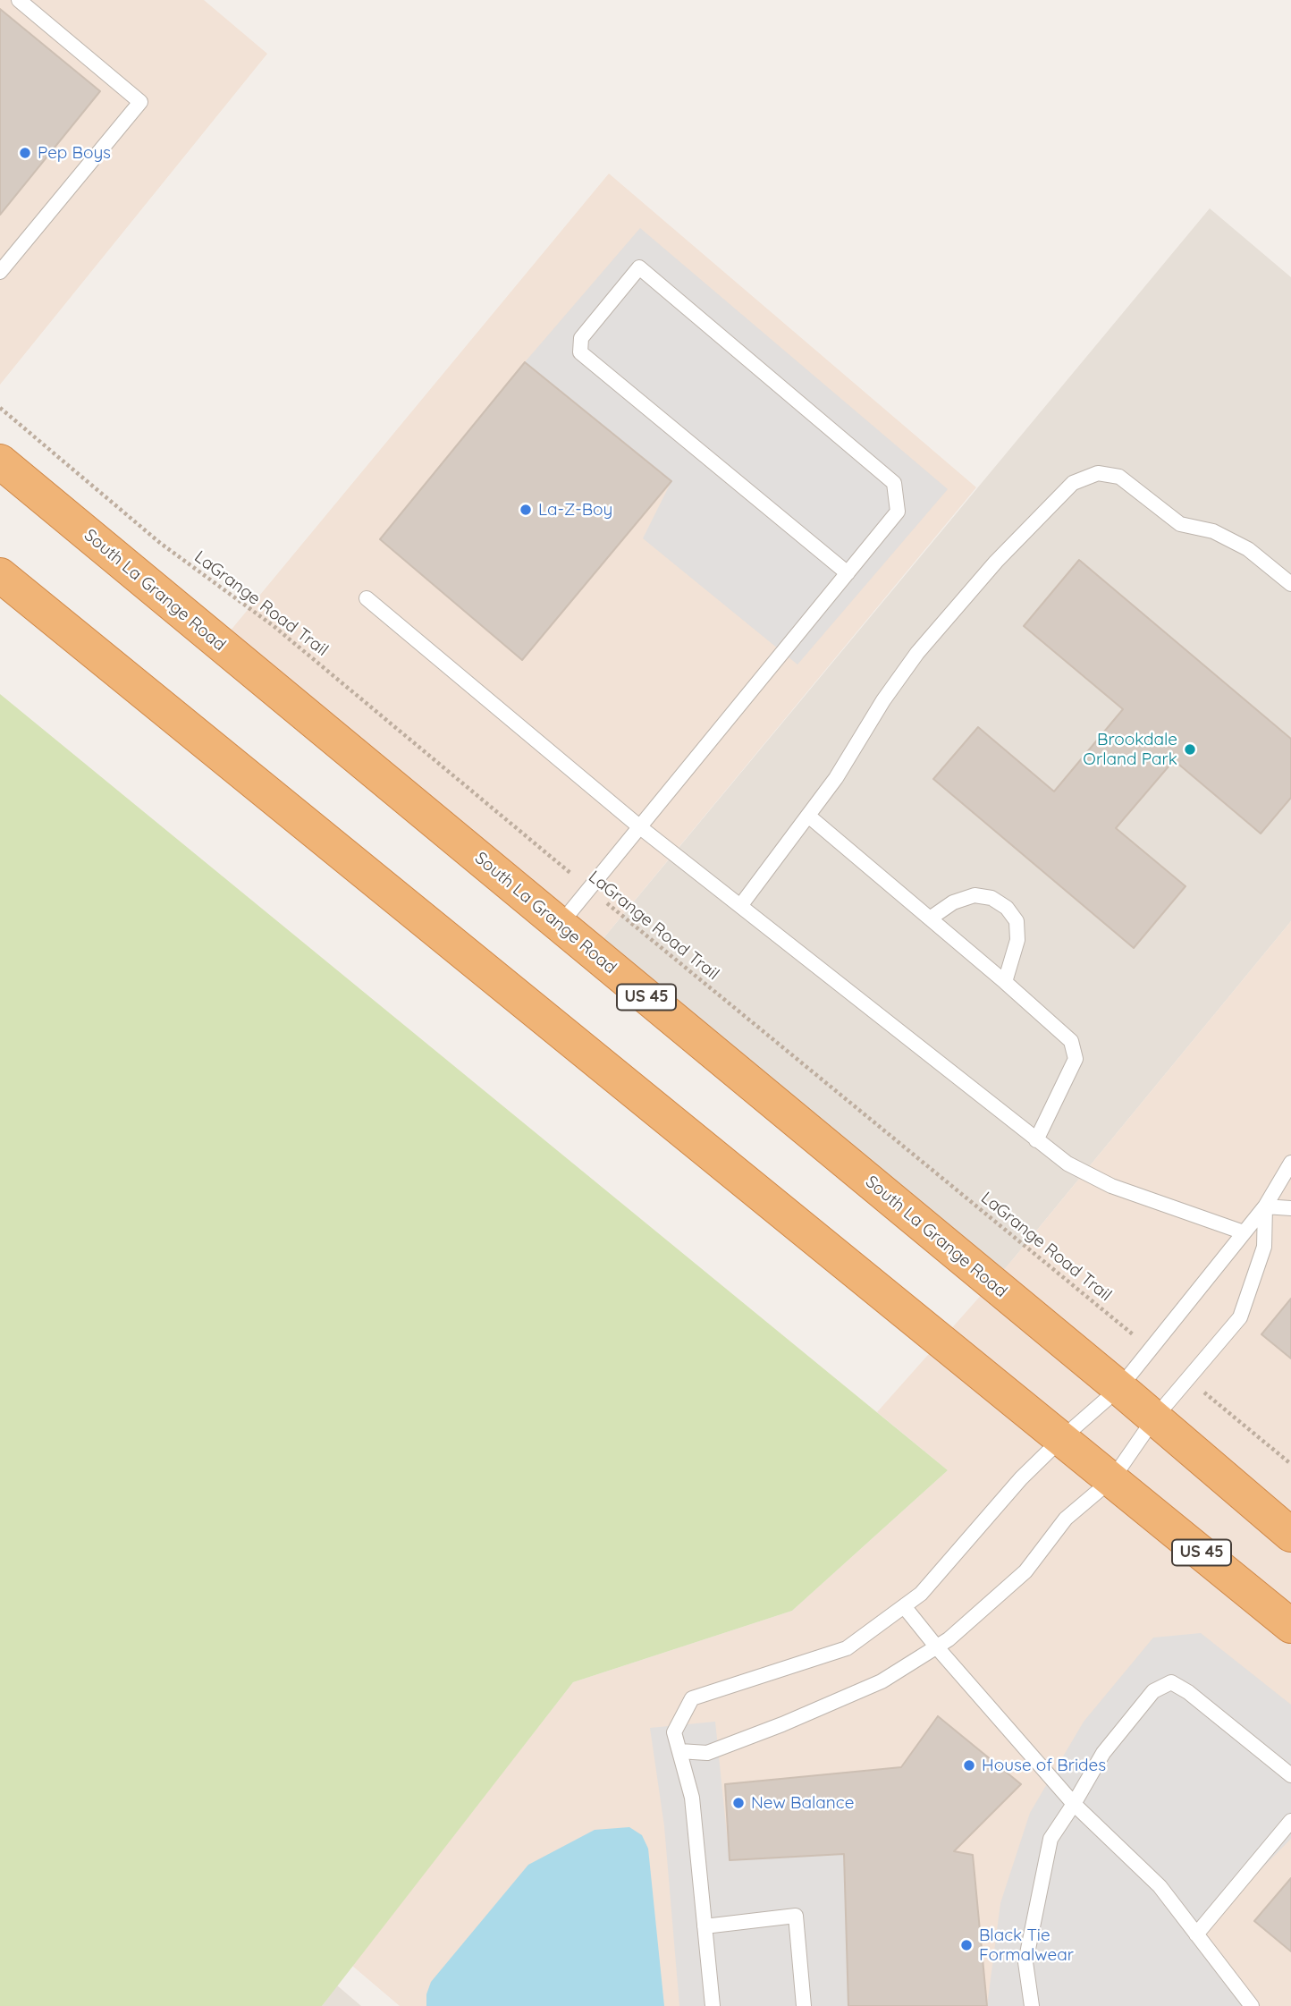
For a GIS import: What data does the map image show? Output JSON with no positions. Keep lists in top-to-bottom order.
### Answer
{
  "streets": {
    "highway": ["South La Grange Road", "US 45"],
    "path": ["LaGrange Road Trail"]
  },
  "places": [
    "Pep Boys",
    "La-Z-Boy",
    "Brookdale Orland Park",
    "House of Brides",
    "New Balance",
    "Black Tie Formalwear"
  ]
}
